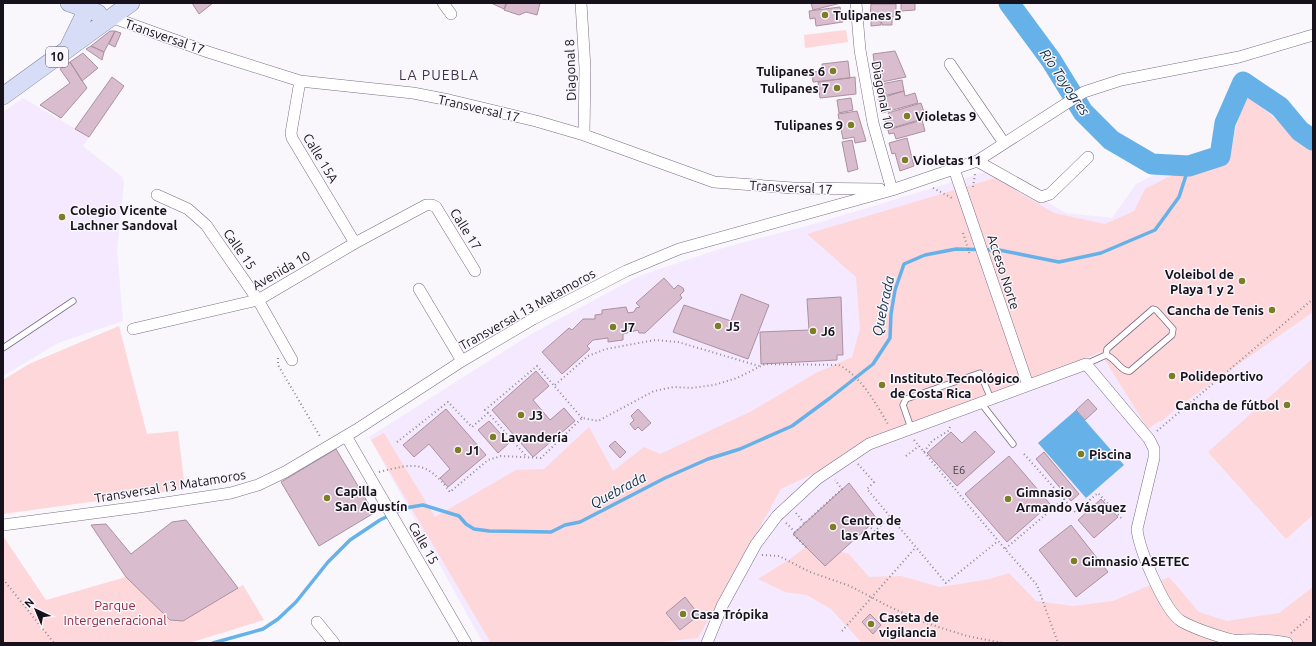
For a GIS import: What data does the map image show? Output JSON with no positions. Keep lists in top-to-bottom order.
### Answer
{
  "streets": {
    "main road": ["Transversal 17", "10"],
    "street": [
      "Diagonal 8",
      "Diagonal 10",
      "Calle 15A",
      "Calle 17",
      "Calle 15",
      "Avenida 10",
      "Acceso Norte",
      "Transversal 13 Matamoros"
    ]
  },
  "crossings": [
    ["Transversal 17", "10"],
    ["Transversal 17", "Diagonal 8"],
    ["Transversal 17", "Diagonal 10"],
    ["Transversal 17", "Calle 15A"],
    ["Transversal 17", "Transversal 13 Matamoros"],
    ["Diagonal 10", "Transversal 13 Matamoros"],
    ["Calle 15A", "Avenida 10"],
    ["Calle 17", "Avenida 10"],
    ["Calle 15", "Avenida 10"],
    ["Calle 15", "Transversal 13 Matamoros"],
    ["Acceso Norte", "Transversal 13 Matamoros"]
  ],
  "districts": ["LA PUEBLA"],
  "water": ["Río Toyogres", "Quebrada"],
  "parks": ["Parque Intergeneracional"],
  "places": [
    "Tulipanes 5",
    "Tulipanes 6",
    "Tulipanes 7",
    "Violetas 9",
    "Tulipanes 9",
    "Violetas 11",
    "Colegio Vicente Lachner Sandoval",
    "Voleibol de Playa 1 y 2",
    "Cancha de Tenis",
    "J5",
    "J7",
    "J6",
    "Polideportivo",
    "Instituto Tecnológico de Costa Rica",
    "Cancha de fútbol",
    "J3",
    "Lavandería",
    "J1",
    "Piscina",
    "Capilla San Agustín",
    "Gimnasio Armando Vásquez",
    "Centro de las Artes",
    "Gimnasio ASETEC",
    "Casa Trópika",
    "Caseta de vigilancia"
  ],
  "house_numbers": ["E6"],
  "north": "top left"
}
